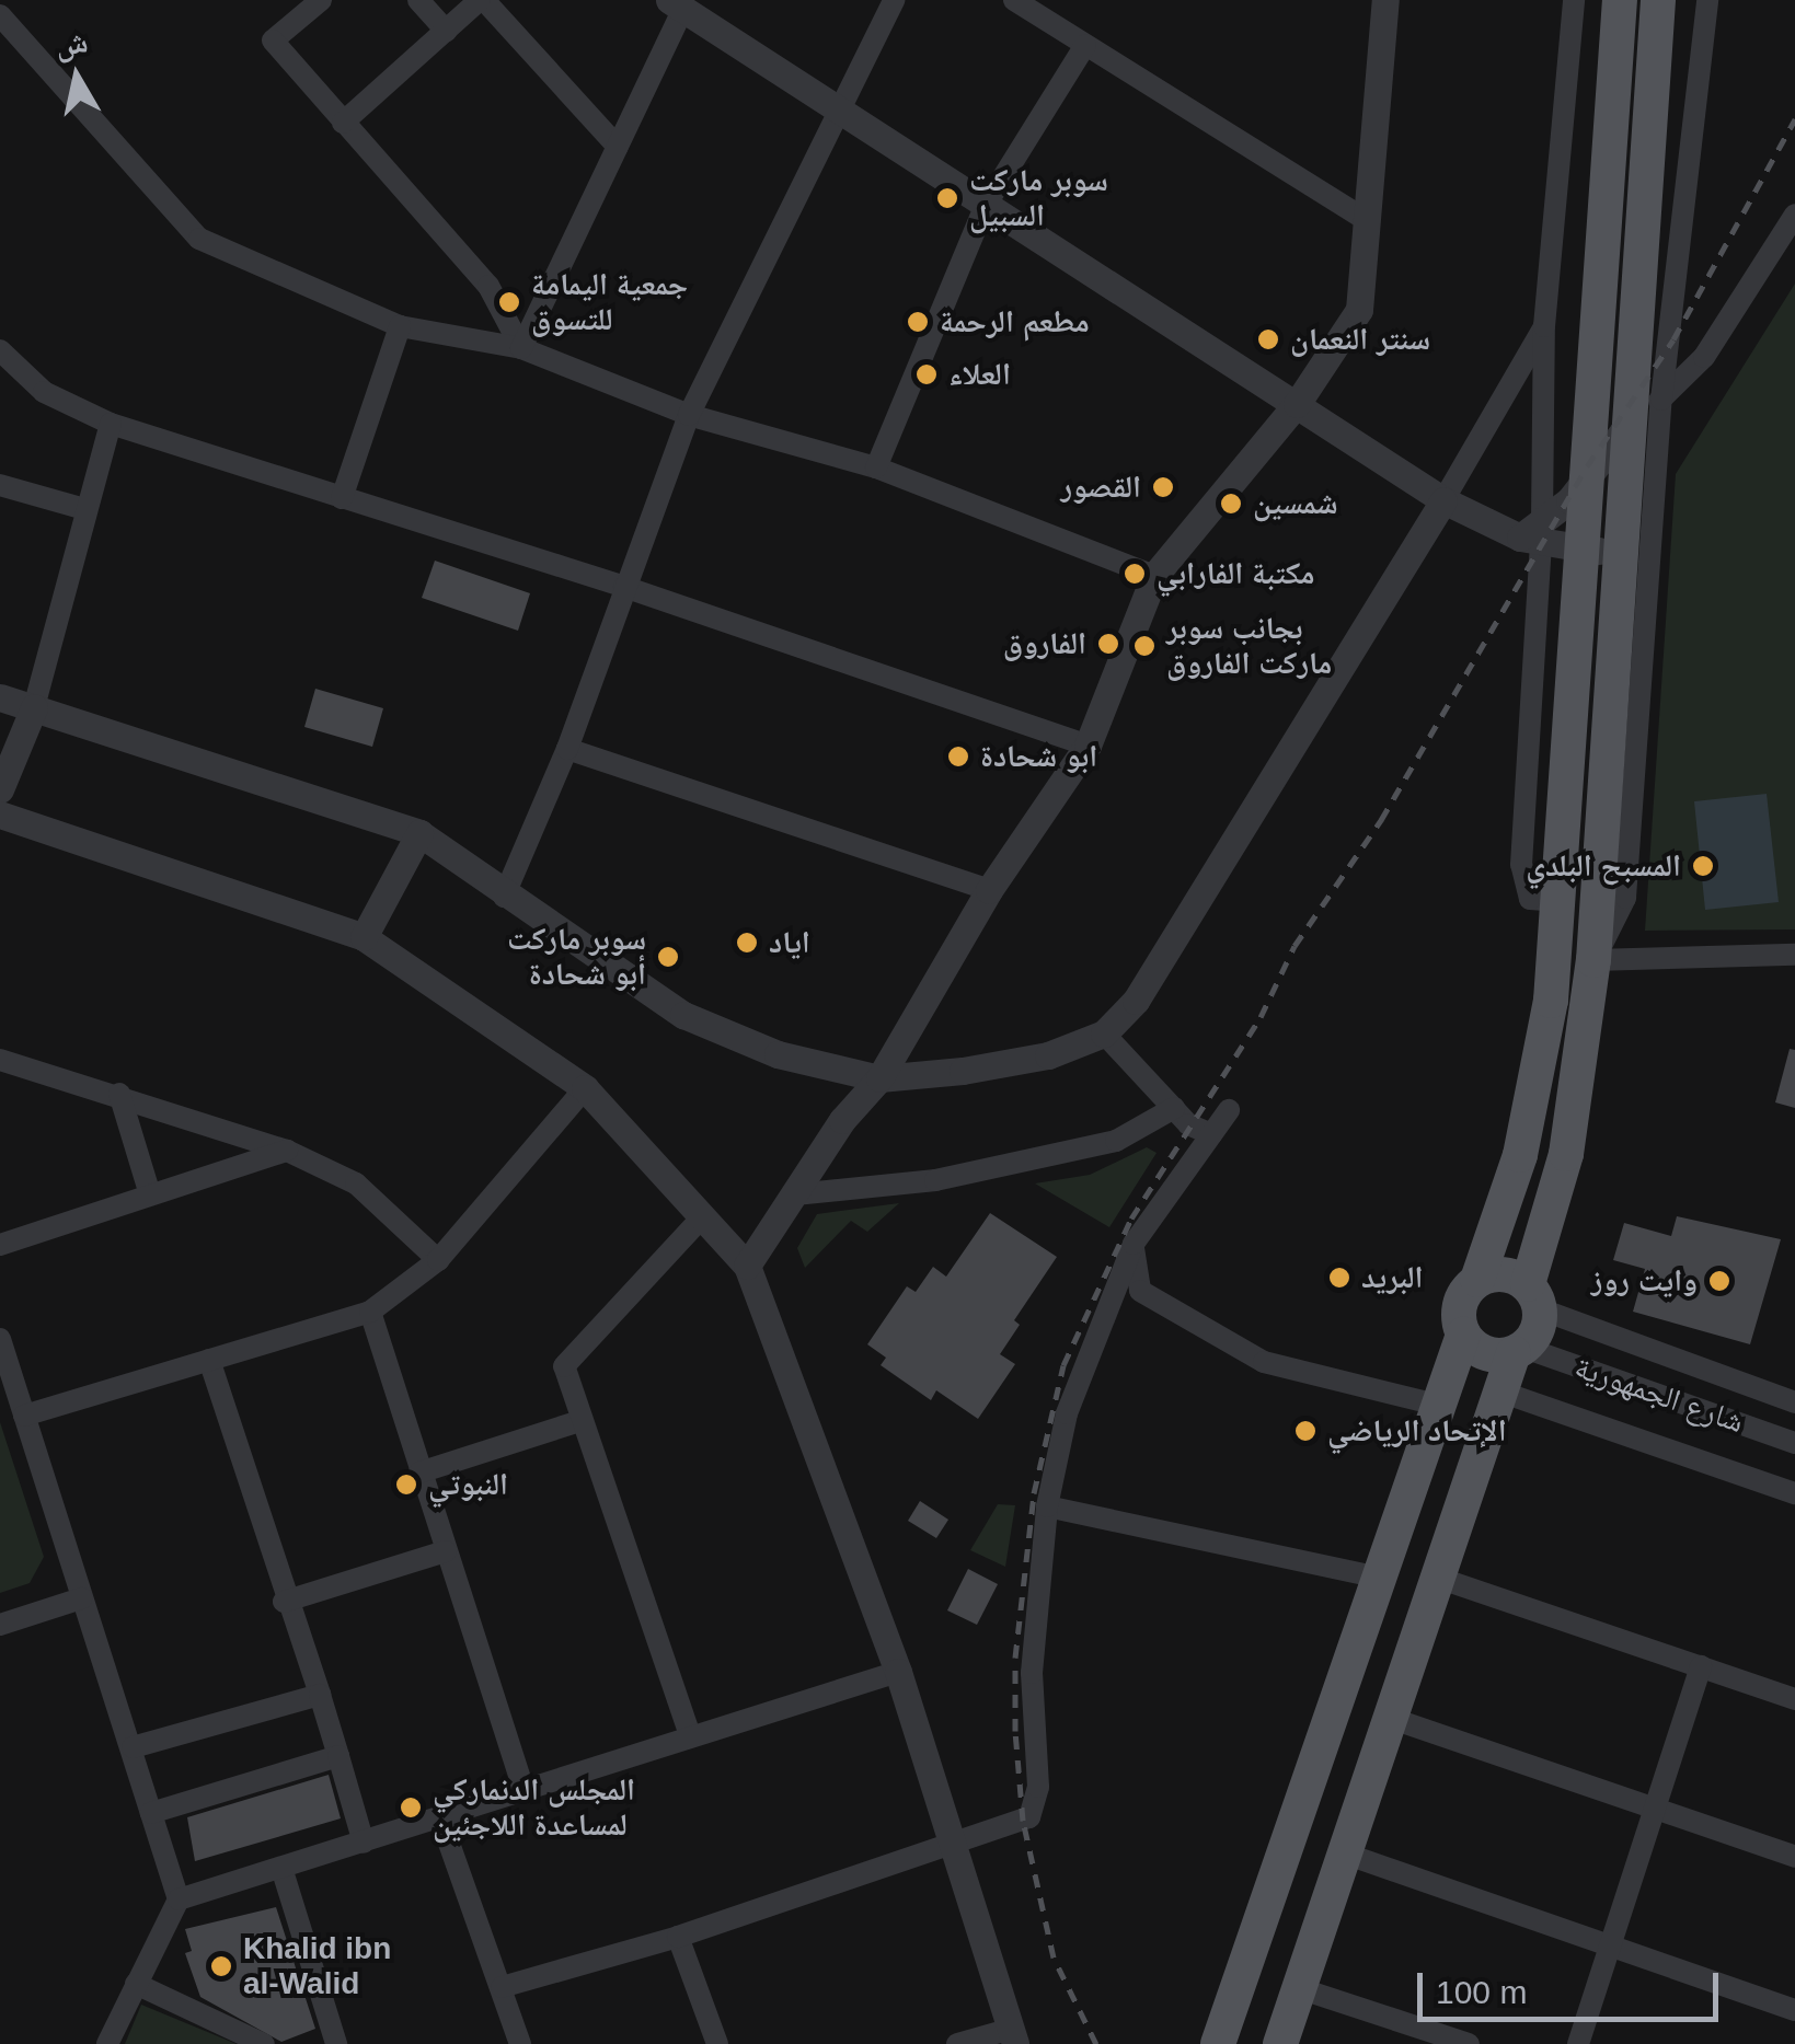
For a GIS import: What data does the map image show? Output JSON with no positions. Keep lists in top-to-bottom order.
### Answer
{
  "streets": {
    "street": ["شارع الجمهورية"]
  },
  "places": [
    "سوبر ماركت السبيل",
    "جمعية اليمامة للتسوق",
    "مطعم الرحمة",
    "سنتر النعمان",
    "العلاء",
    "القصور",
    "شمسين",
    "مكتبة الفارابي",
    "الفاروق",
    "بجانب سوبر ماركت الفاروق",
    "ابو شحادة",
    "المسبح البلدي",
    "اياد",
    "سوبر ماركت أبو شحادة",
    "البريد",
    "وايت روز",
    "الإتحاد الرياضي",
    "النبوتي",
    "المجلس الدنماركي لمساعدة اللاجئين",
    "Khalid ibn al-Walid"
  ],
  "scale_bar": "100 m",
  "north": "top"
}
